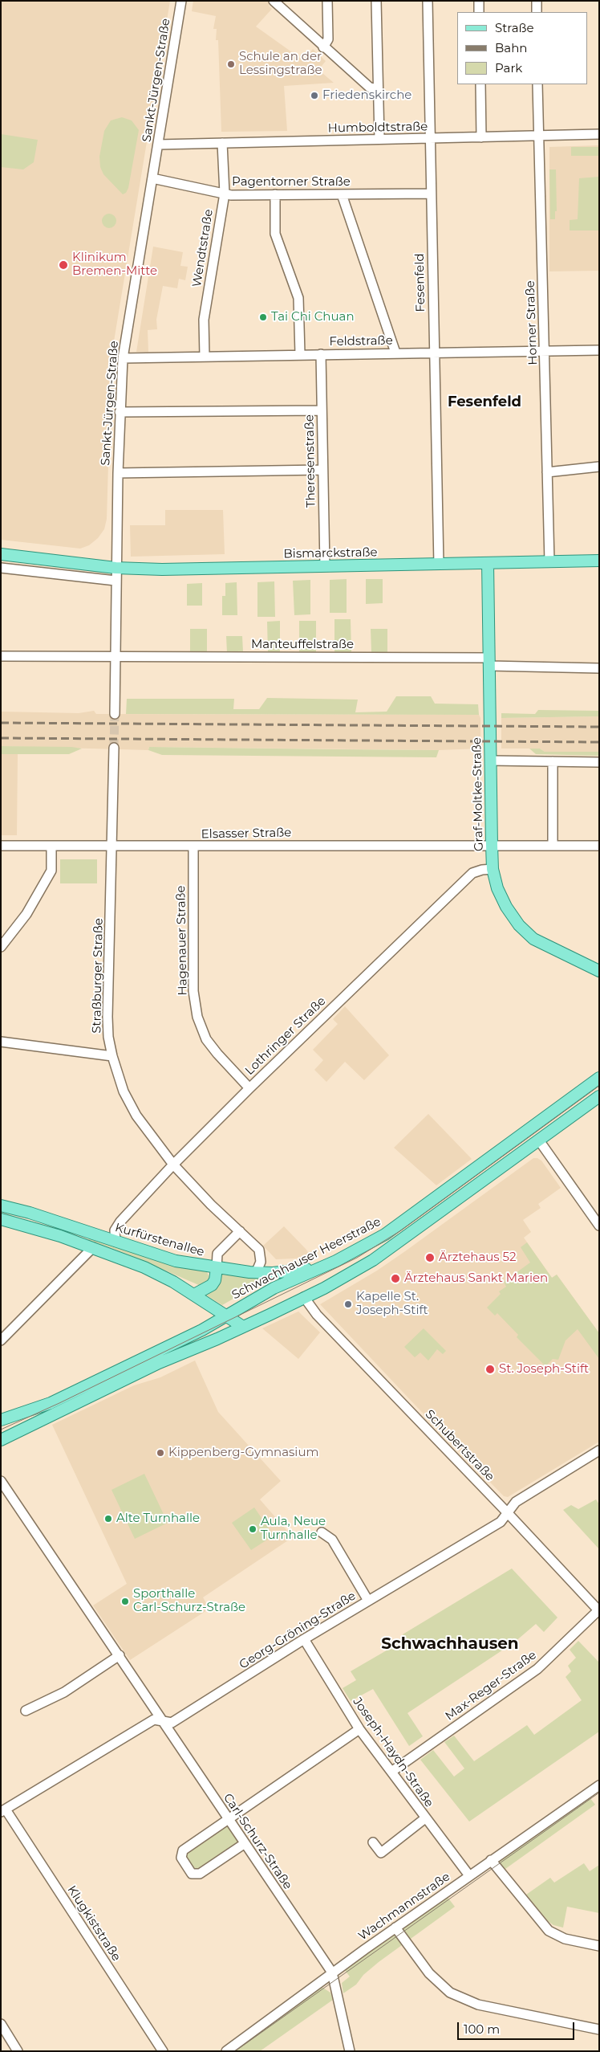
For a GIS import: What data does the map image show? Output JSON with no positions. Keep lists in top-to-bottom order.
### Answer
{
  "streets": {
    "main road": [
      "Bismarckstraße",
      "Graf-Moltke-Straße",
      "Kurfürstenallee",
      "Schwachhauser Heerstraße"
    ],
    "street": [
      "Sankt-Jürgen-Straße",
      "Humboldtstraße",
      "Pagentorner Straße",
      "Wendtstraße",
      "Fesenfeld",
      "Horner Straße",
      "Feldstraße",
      "Theresenstraße",
      "Manteuffelstraße",
      "Elsasser Straße",
      "Hagenauer Straße",
      "Straßburger Straße",
      "Lothringer Straße",
      "Schubertstraße",
      "Georg-Gröning-Straße",
      "Max-Reger-Straße",
      "Joseph-Haydn-Straße",
      "Carl-Schurz-Straße",
      "Wachmannstraße",
      "Klugkiststraße"
    ]
  },
  "crossings": [
    ["Sankt-Jürgen-Straße", "Humboldtstraße"],
    ["Sankt-Jürgen-Straße", "Pagentorner Straße"],
    ["Sankt-Jürgen-Straße", "Feldstraße"],
    ["Sankt-Jürgen-Straße", "Bismarckstraße"],
    ["Sankt-Jürgen-Straße", "Manteuffelstraße"],
    ["Humboldtstraße", "Wendtstraße"],
    ["Humboldtstraße", "Fesenfeld"],
    ["Humboldtstraße", "Horner Straße"],
    ["Pagentorner Straße", "Wendtstraße"],
    ["Pagentorner Straße", "Fesenfeld"],
    ["Wendtstraße", "Feldstraße"],
    ["Fesenfeld", "Feldstraße"],
    ["Fesenfeld", "Bismarckstraße"],
    ["Horner Straße", "Feldstraße"],
    ["Horner Straße", "Bismarckstraße"],
    ["Feldstraße", "Theresenstraße"],
    ["Theresenstraße", "Bismarckstraße"],
    ["Bismarckstraße", "Graf-Moltke-Straße"],
    ["Manteuffelstraße", "Graf-Moltke-Straße"],
    ["Graf-Moltke-Straße", "Elsasser Straße"],
    ["Graf-Moltke-Straße", "Lothringer Straße"],
    ["Elsasser Straße", "Hagenauer Straße"],
    ["Elsasser Straße", "Straßburger Straße"],
    ["Hagenauer Straße", "Lothringer Straße"],
    ["Straßburger Straße", "Lothringer Straße"],
    ["Straßburger Straße", "Kurfürstenallee"],
    ["Lothringer Straße", "Kurfürstenallee"],
    ["Kurfürstenallee", "Schwachhauser Heerstraße"],
    ["Schubertstraße", "Georg-Gröning-Straße"],
    ["Schubertstraße", "Max-Reger-Straße"],
    ["Georg-Gröning-Straße", "Joseph-Haydn-Straße"],
    ["Georg-Gröning-Straße", "Carl-Schurz-Straße"],
    ["Georg-Gröning-Straße", "Klugkiststraße"],
    ["Max-Reger-Straße", "Joseph-Haydn-Straße"],
    ["Joseph-Haydn-Straße", "Wachmannstraße"],
    ["Carl-Schurz-Straße", "Wachmannstraße"]
  ],
  "districts": ["Fesenfeld", "Schwachhausen"],
  "places": [
    "Schule an der Lessingstraße",
    "Friedenskirche",
    "Klinikum Bremen-Mitte",
    "Tai Chi Chuan",
    "Ärztehaus 52",
    "Ärztehaus Sankt Marien",
    "Kapelle St. Joseph-Stift",
    "St. Joseph-Stift",
    "Kippenberg-Gymnasium",
    "Alte Turnhalle",
    "Aula, Neue Turnhalle",
    "Sporthalle Carl-Schurz-Straße"
  ],
  "legend": ["Straße", "Bahn", "Park"],
  "scale_bar": "100 m"
}
